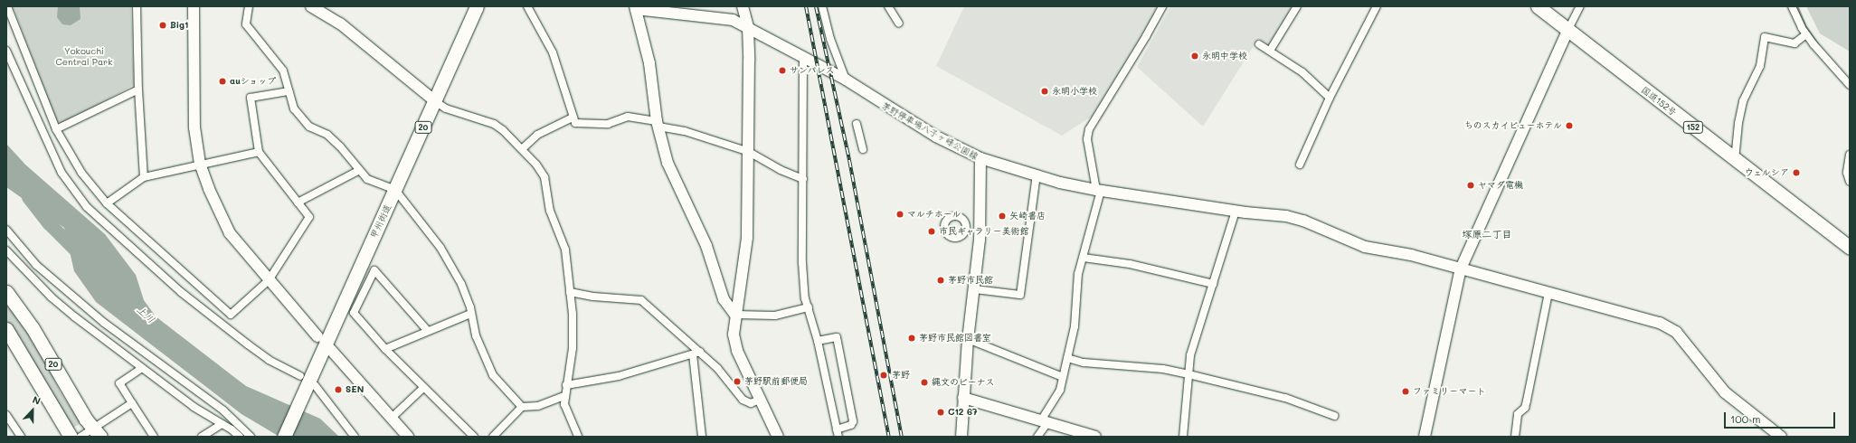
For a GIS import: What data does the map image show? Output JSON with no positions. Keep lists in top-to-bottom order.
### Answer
{
  "streets": {
    "highway": [
      "国道152号",
      "20",
      "152",
      "甲州街道"
    ],
    "street": ["茅野停車場八子ヶ峰公園線"]
  },
  "districts": ["塚原二丁目"],
  "water": ["上川"],
  "parks": ["Yokouchi Central Park"],
  "places": [
    "Big1",
    "永明中学校",
    "サンパレス",
    "auショップ",
    "永明小学校",
    "ちのスカイビューホテル",
    "ウェルシア",
    "ヤマダ電機",
    "マルチホール",
    "矢崎書店",
    "市民ギャラリー美術館",
    "茅野市民館",
    "茅野市民館図書室",
    "茅野",
    "茅野駅前郵便局",
    "縄文のビーナス",
    "SEN",
    "ファミリーマート",
    "C12 67"
  ],
  "scale_bar": "100 m",
  "north": "top"
}
